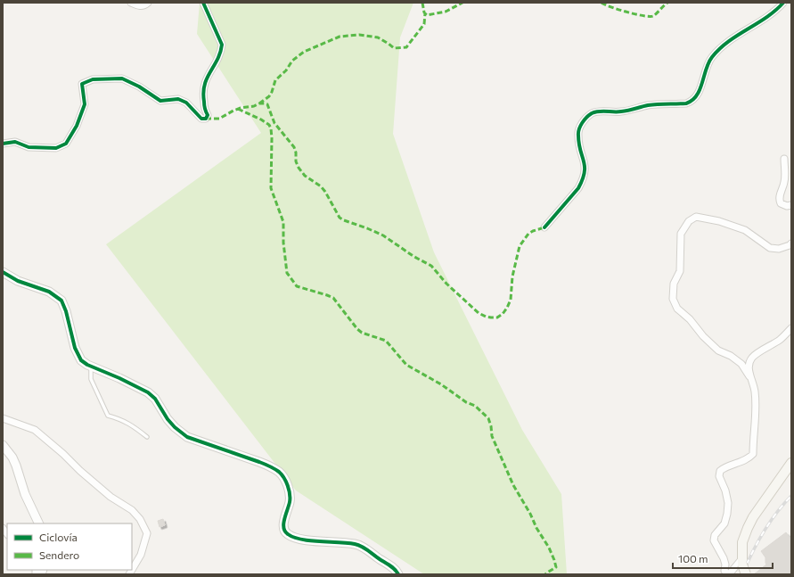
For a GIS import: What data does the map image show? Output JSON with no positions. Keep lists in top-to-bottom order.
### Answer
{
  "legend": ["Ciclovía", "Sendero"],
  "scale_bar": "100 m"
}
